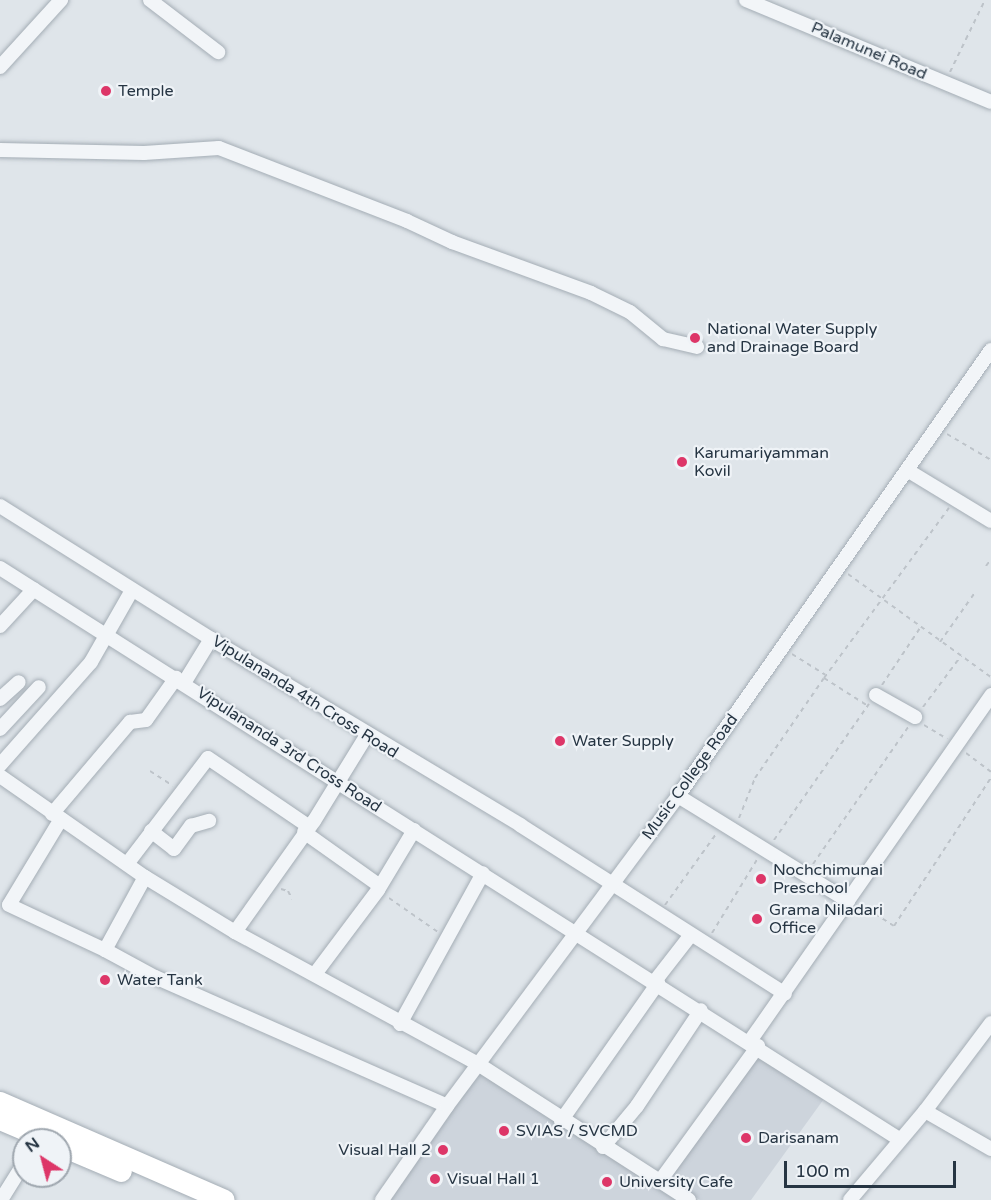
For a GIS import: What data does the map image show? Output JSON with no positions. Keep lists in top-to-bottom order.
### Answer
{
  "streets": {
    "street": [
      "Palamunei Road",
      "Vipulananda 4th Cross Road",
      "Vipulananda 3rd Cross Road",
      "Music College Road"
    ]
  },
  "crossings": [
    ["Vipulananda 4th Cross Road", "Music College Road"],
    ["Vipulananda 3rd Cross Road", "Music College Road"]
  ],
  "places": [
    "Temple",
    "National Water Supply and Drainage Board",
    "Karumariyamman Kovil",
    "Water Supply",
    "Nochchimunai Preschool",
    "Grama Niladari Office",
    "Water Tank",
    "SVIAS / SVCMD",
    "Darisanam",
    "Visual Hall 2",
    "Visual Hall 1",
    "University Cafe"
  ],
  "scale_bar": "100 m",
  "north": "top left"
}
